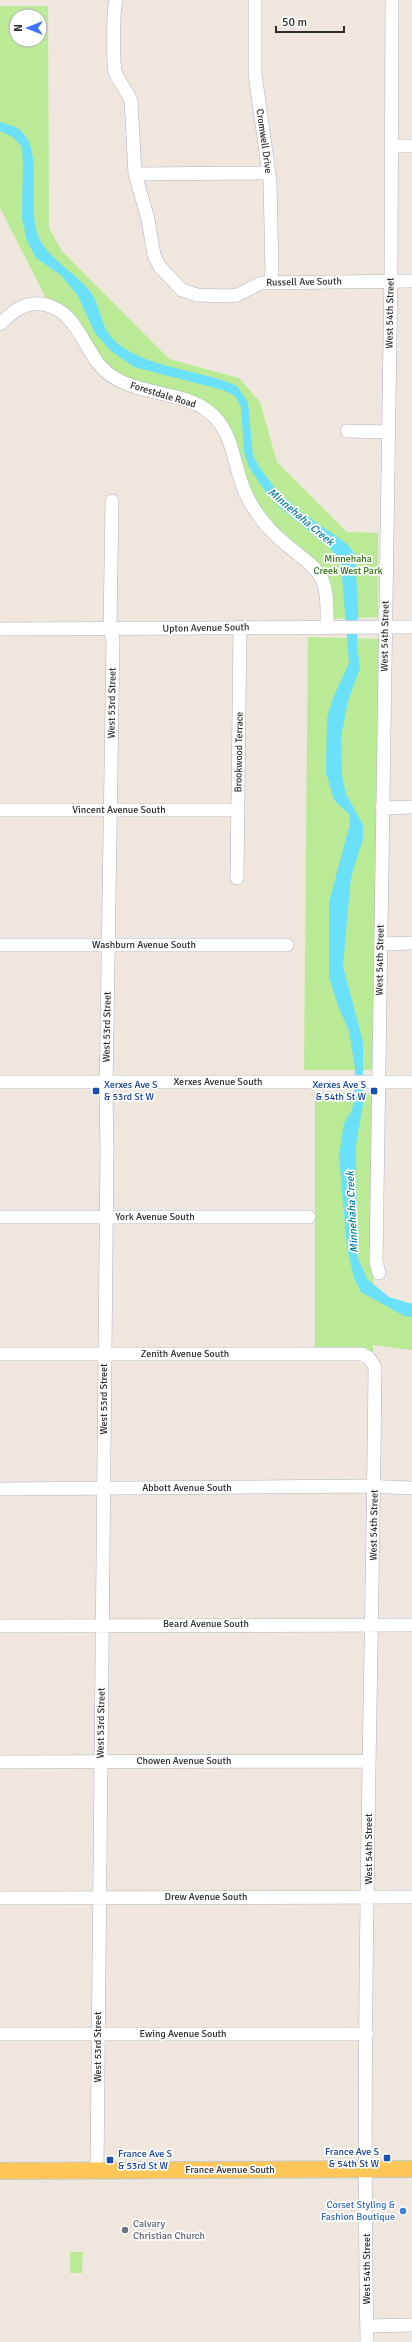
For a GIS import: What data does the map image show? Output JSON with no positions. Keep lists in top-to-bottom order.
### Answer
{
  "streets": {
    "main road": ["France Avenue South"],
    "street": [
      "Cromwell Drive",
      "Russell Ave South",
      "West 54th Street",
      "Forestdale Road",
      "Upton Avenue South",
      "West 53rd Street",
      "Brookwood Terrace",
      "Vincent Avenue South",
      "Washburn Avenue South",
      "Xerxes Avenue South",
      "York Avenue South",
      "Zenith Avenue South",
      "Abbott Avenue South",
      "Beard Avenue South",
      "Chowen Avenue South",
      "Drew Avenue South",
      "Ewing Avenue South"
    ]
  },
  "crossings": [
    ["Cromwell Drive", "Russell Ave South"],
    ["Russell Ave South", "West 54th Street"],
    ["West 54th Street", "Upton Avenue South"],
    ["West 54th Street", "Xerxes Avenue South"],
    ["West 54th Street", "Zenith Avenue South"],
    ["West 54th Street", "Abbott Avenue South"],
    ["West 54th Street", "Beard Avenue South"],
    ["West 54th Street", "Chowen Avenue South"],
    ["West 54th Street", "Drew Avenue South"],
    ["West 54th Street", "Ewing Avenue South"],
    ["West 54th Street", "France Avenue South"],
    ["Forestdale Road", "Upton Avenue South"],
    ["Upton Avenue South", "West 53rd Street"],
    ["Upton Avenue South", "Brookwood Terrace"],
    ["West 53rd Street", "Vincent Avenue South"],
    ["West 53rd Street", "Washburn Avenue South"],
    ["West 53rd Street", "Xerxes Avenue South"],
    ["West 53rd Street", "York Avenue South"],
    ["West 53rd Street", "Zenith Avenue South"],
    ["West 53rd Street", "Abbott Avenue South"],
    ["West 53rd Street", "Beard Avenue South"],
    ["West 53rd Street", "Chowen Avenue South"],
    ["West 53rd Street", "Drew Avenue South"],
    ["West 53rd Street", "Ewing Avenue South"],
    ["West 53rd Street", "France Avenue South"],
    ["Brookwood Terrace", "Vincent Avenue South"]
  ],
  "water": ["Minnehaha Creek"],
  "parks": ["Minnehaha Creek West Park"],
  "places": {
    "transit": [
      "Xerxes Ave S & 53rd St W",
      "Xerxes Ave S & 54th St W",
      "France Ave S & 54th St W",
      "France Ave S & 53rd St W"
    ],
    "other": ["Corset Styling & Fashion Boutique", "Calvary Christian Church"]
  },
  "scale_bar": "50 m",
  "north": "left"
}
